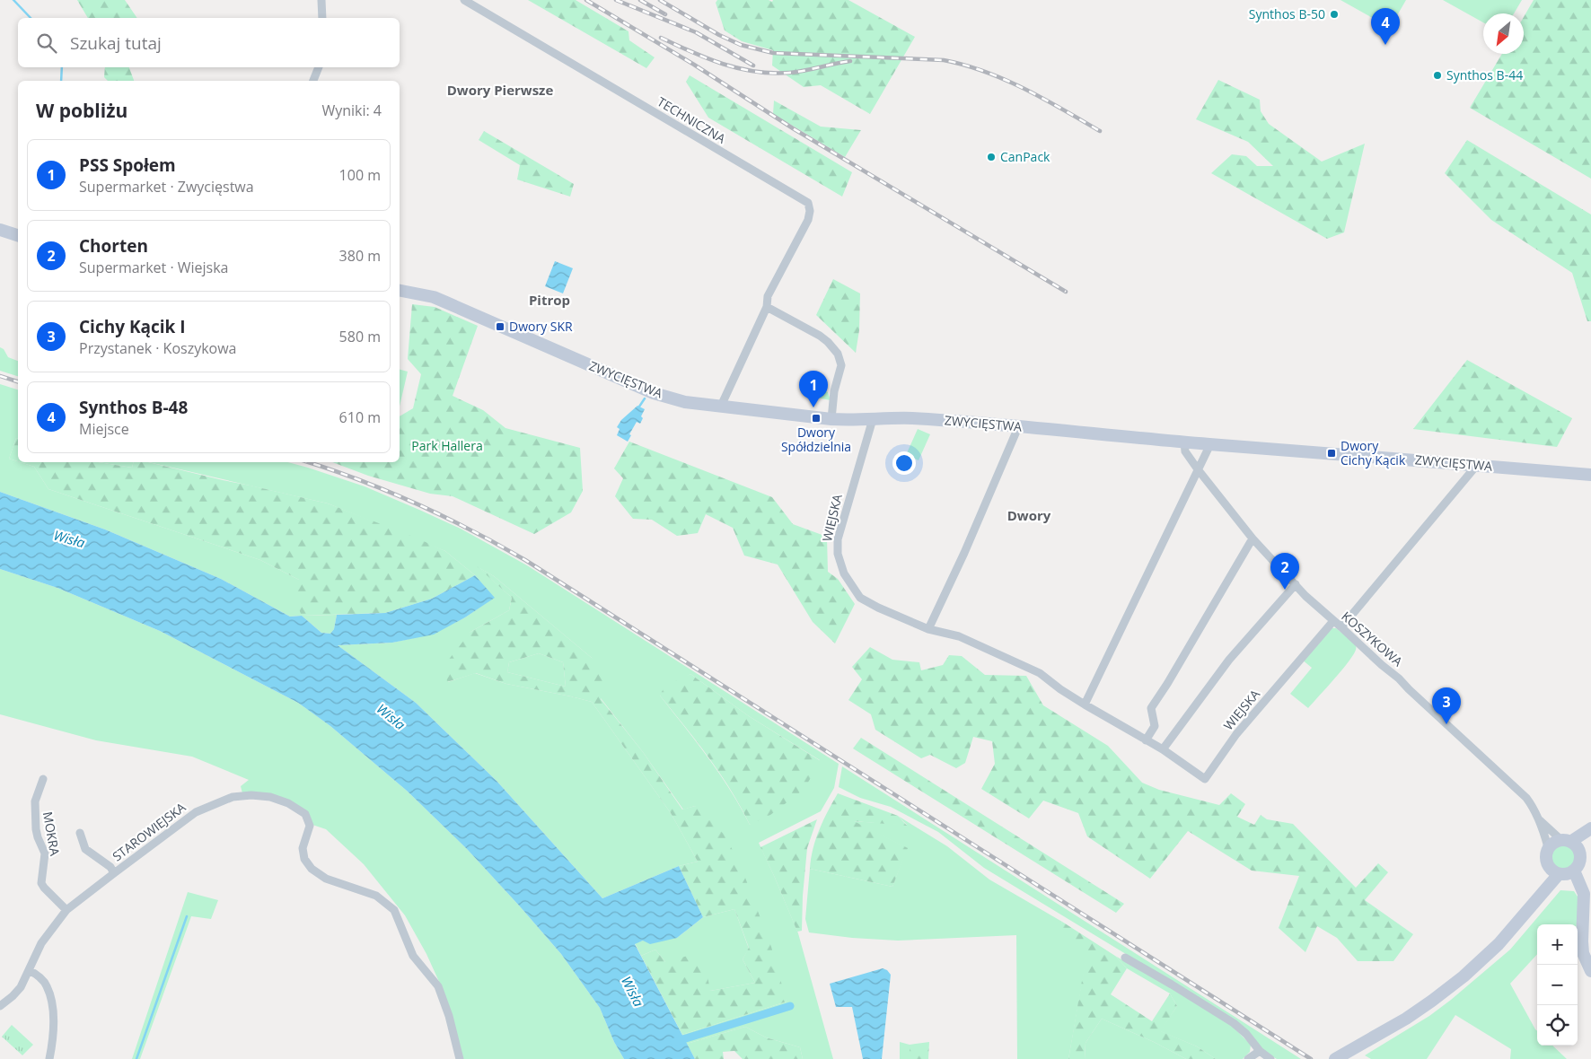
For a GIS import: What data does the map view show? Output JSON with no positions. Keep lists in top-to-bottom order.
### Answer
{
  "streets": {
    "street": [
      "TECHNICZNA",
      "ZWYCIĘSTWA",
      "WIEJSKA",
      "KOSZYKOWA",
      "STAROWIEJSKA",
      "MOKRA"
    ]
  },
  "crossings": [
    ["TECHNICZNA", "ZWYCIĘSTWA"],
    ["ZWYCIĘSTWA", "WIEJSKA"],
    ["ZWYCIĘSTWA", "KOSZYKOWA"],
    ["WIEJSKA", "KOSZYKOWA"],
    ["STAROWIEJSKA", "MOKRA"]
  ],
  "districts": ["Dwory Pierwsze", "Pitrop", "Dwory"],
  "water": ["Wisła"],
  "parks": ["Park Hallera"],
  "places": {
    "other": ["Synthos B-50", "Synthos B-44", "CanPack"],
    "transit": ["Dwory SKR", "Dwory Spółdzielnia", "Dwory Cichy Kącik"]
  },
  "north": "bottom left",
  "page": {
    "pins": [
      "4",
      "1",
      "2",
      "3"
    ],
    "search": "Szukaj tutaj",
    "heading": ["W pobliżu", "Wyniki: 4"],
    "list": [
      {
        "mark": "1",
        "name": "PSS Społem",
        "note": "Supermarket · Zwycięstwa",
        "value": "100 m"
      },
      {
        "mark": "2",
        "name": "Chorten",
        "note": "Supermarket · Wiejska",
        "value": "380 m"
      },
      {
        "mark": "3",
        "name": "Cichy Kącik I",
        "note": "Przystanek · Koszykowa",
        "value": "580 m"
      },
      {
        "mark": "4",
        "name": "Synthos B-48",
        "note": "Miejsce",
        "value": "610 m"
      }
    ],
    "map_buttons": ["+", "−"]
  }
}
